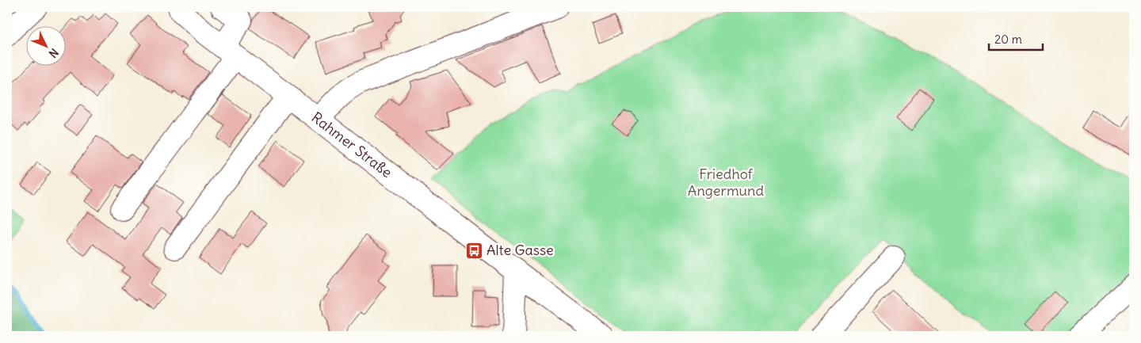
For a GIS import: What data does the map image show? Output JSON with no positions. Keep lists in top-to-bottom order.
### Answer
{
  "streets": {
    "main road": ["Rahmer Straße"]
  },
  "parks": ["Friedhof Angermund"],
  "places": {
    "bus stop": ["Alte Gasse"]
  },
  "scale_bar": "20 m",
  "north": "bottom right"
}
